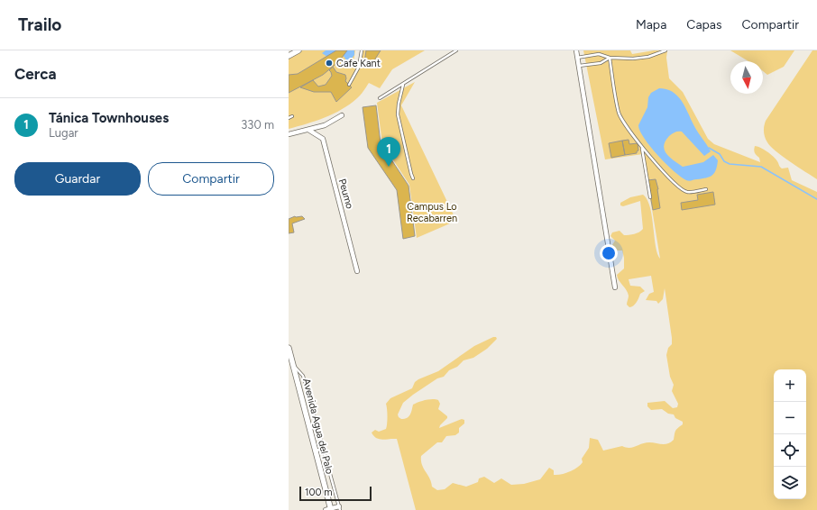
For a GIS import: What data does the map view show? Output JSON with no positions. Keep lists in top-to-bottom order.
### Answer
{
  "streets": {
    "street": ["Peumo", "Avenida Agua del Palo"]
  },
  "parks": ["Campus Lo Recabarren"],
  "places": ["Cafe Kant"],
  "scale_bar": "100 m",
  "north": "bottom",
  "page": {
    "header": "Trailo",
    "nav": ["Mapa", "Capas", "Compartir"],
    "heading": "Cerca",
    "list": [
      {
        "mark": "1",
        "name": "Tánica Townhouses",
        "note": "Lugar",
        "value": "330 m"
      }
    ],
    "pins": "1",
    "buttons": ["Guardar", "Compartir"],
    "map_buttons": ["+", "−"],
    "scale": "100 m"
  }
}
